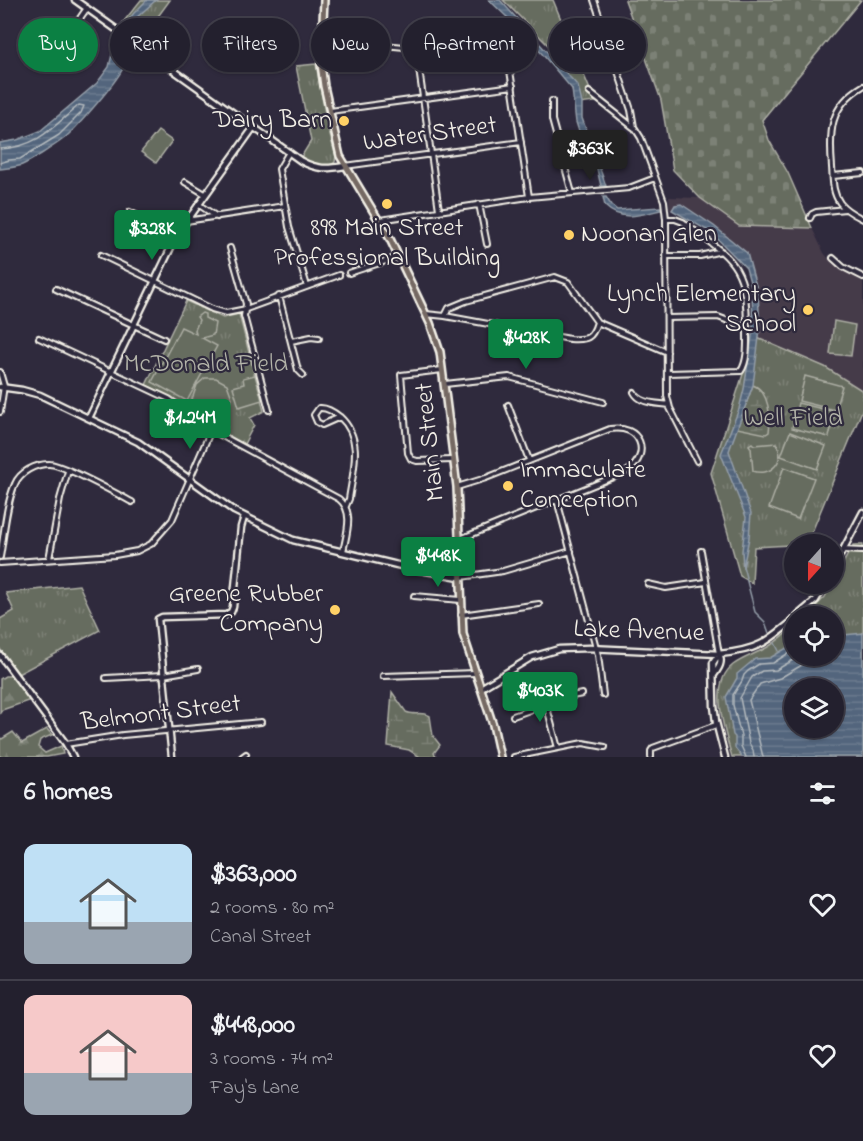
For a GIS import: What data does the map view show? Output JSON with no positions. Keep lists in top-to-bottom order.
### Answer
{
  "streets": {
    "main road": ["Main Street"],
    "street": ["Water Street", "Lake Avenue", "Belmont Street"]
  },
  "crossings": [
    ["Water Street", "Main Street"],
    ["Main Street", "Lake Avenue"]
  ],
  "parks": ["McDonald Field", "Well Field"],
  "places": [
    "Dairy Barn",
    "898 Main Street Professional Building",
    "Noonan Glen",
    "Lynch Elementary School",
    "Immaculate Conception",
    "Greene Rubber Company"
  ],
  "north": "bottom",
  "page": {
    "chip": [
      "Buy",
      "Rent",
      "Filters",
      "New",
      "Apartment",
      "House"
    ],
    "price": [
      "$363K",
      "$328K",
      "$428K",
      "$1.24M",
      "$448K",
      "$403K"
    ],
    "heading": "6 homes",
    "list": [
      {
        "name": "$363,000",
        "note": "2 rooms · 80 m² · Canal Street"
      },
      {
        "name": "$448,000",
        "note": "3 rooms · 74 m² · Fay's Lane"
      }
    ]
  }
}
